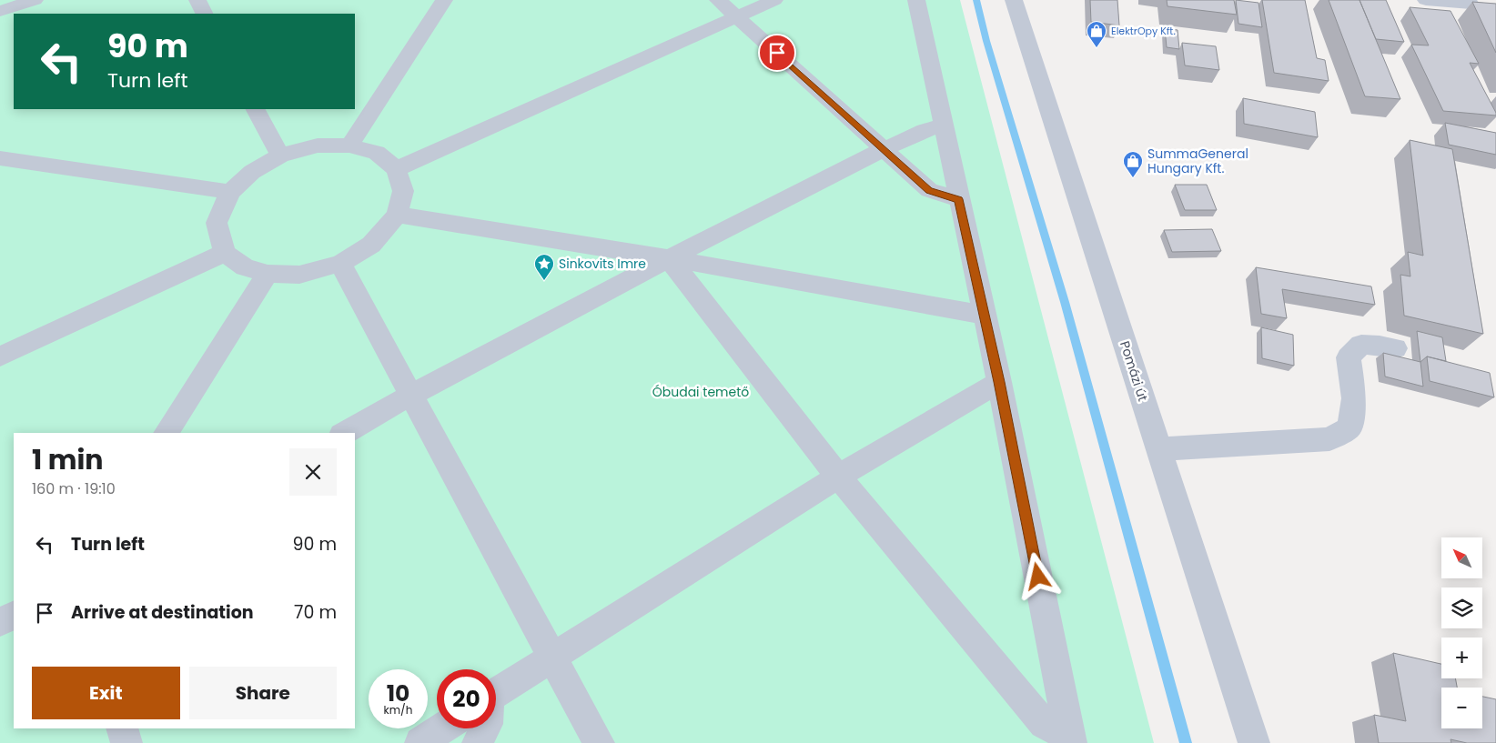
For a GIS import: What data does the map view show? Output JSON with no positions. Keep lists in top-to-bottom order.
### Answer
{
  "streets": {
    "street": ["Pomázi út"]
  },
  "parks": ["Óbudai temető"],
  "places": {
    "shop": ["ElektrOpy Kft.", "SummaGeneral Hungary Kft."],
    "place": ["Sinkovits Imre"]
  },
  "north": "top left",
  "page": {
    "turn": ["90 m", "Turn left"],
    "heading": ["1 min", "160 m · 19:10"],
    "list": [
      {
        "name": "Turn left",
        "value": "90 m"
      },
      {
        "name": "Arrive at destination",
        "value": "70 m"
      }
    ],
    "map_buttons": ["+", "−"],
    "buttons": ["Exit", "Share"],
    "speed": "10 km/h",
    "limit": "20"
  }
}
